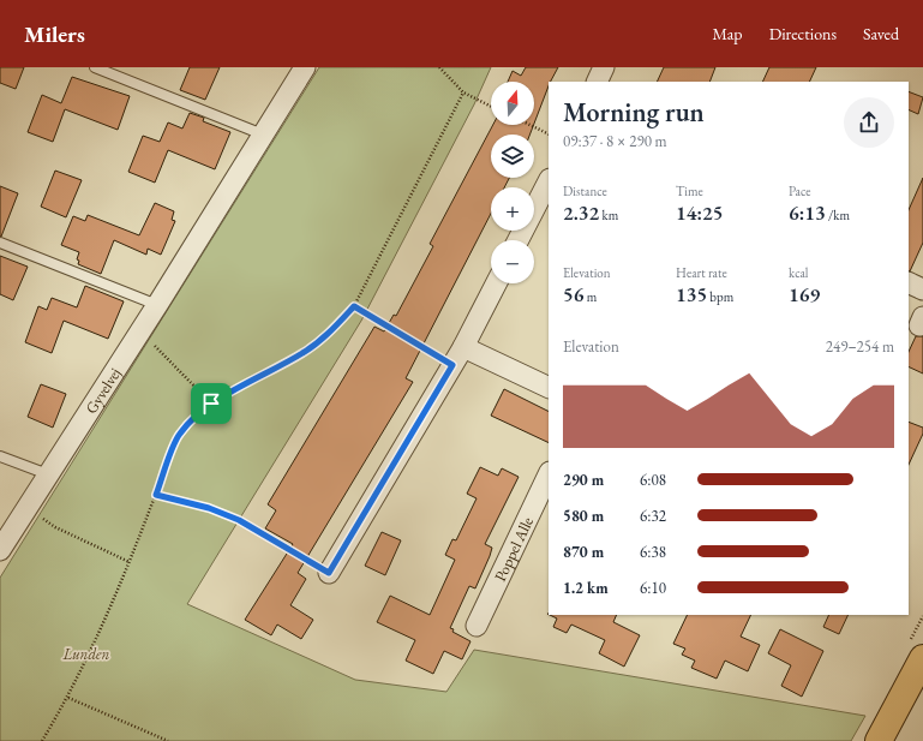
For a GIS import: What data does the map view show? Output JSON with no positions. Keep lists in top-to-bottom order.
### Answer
{
  "streets": {
    "street": ["Gyvelvej", "Poppel Alle"]
  },
  "parks": ["Lunden"],
  "north": "top",
  "page": {
    "header": "Milers",
    "nav": ["Map", "Directions", "Saved"],
    "map_buttons": ["+", "−"],
    "heading": ["Morning run", "09:37 · 8 × 290 m"],
    "stats": [
      ["Distance", "2.32 km"],
      ["Time", "14:25"],
      ["Pace", "6:13 /km"],
      ["Elevation", "56 m"],
      ["Heart rate", "135 bpm"],
      ["kcal", "169"]
    ],
    "chart": ["Elevation", "249–254 m"],
    "list": [
      {
        "name": "290 m",
        "note": "6:08"
      },
      {
        "name": "580 m",
        "note": "6:32"
      },
      {
        "name": "870 m",
        "note": "6:38"
      },
      {
        "name": "1.2 km",
        "note": "6:10"
      }
    ]
  }
}
